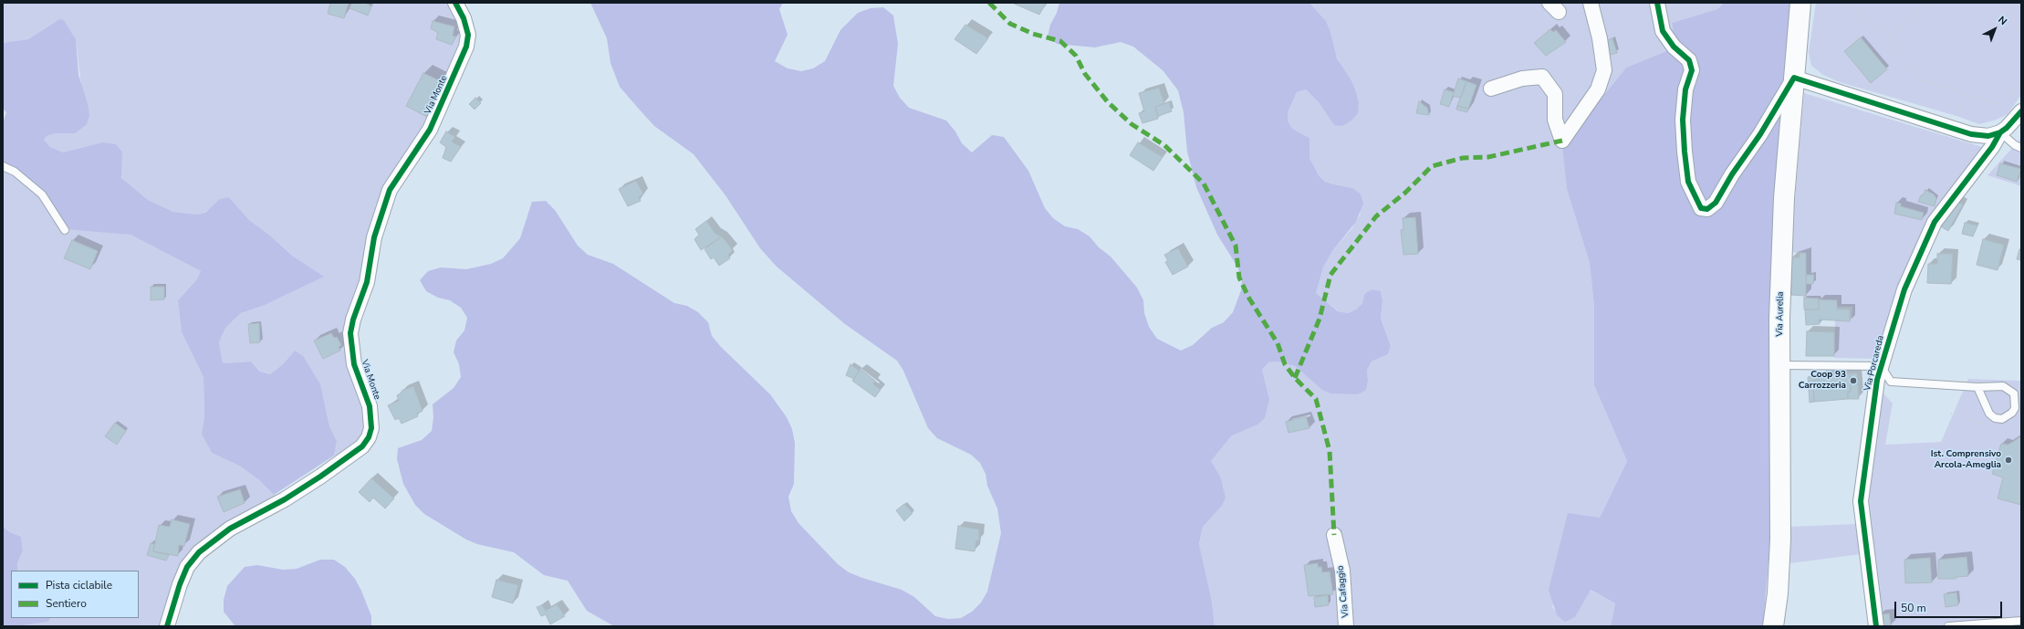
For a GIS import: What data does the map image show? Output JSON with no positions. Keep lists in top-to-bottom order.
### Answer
{
  "streets": {
    "main road": ["Via Aurelia"],
    "street": ["Via Monte", "Via Porcareda", "Via Cafaggio"]
  },
  "places": ["Coop 93 Carrozzeria", "Ist. Comprensivo Arcola-Ameglia"],
  "legend": ["Pista ciclabile", "Sentiero"],
  "scale_bar": "50 m",
  "north": "top right"
}
